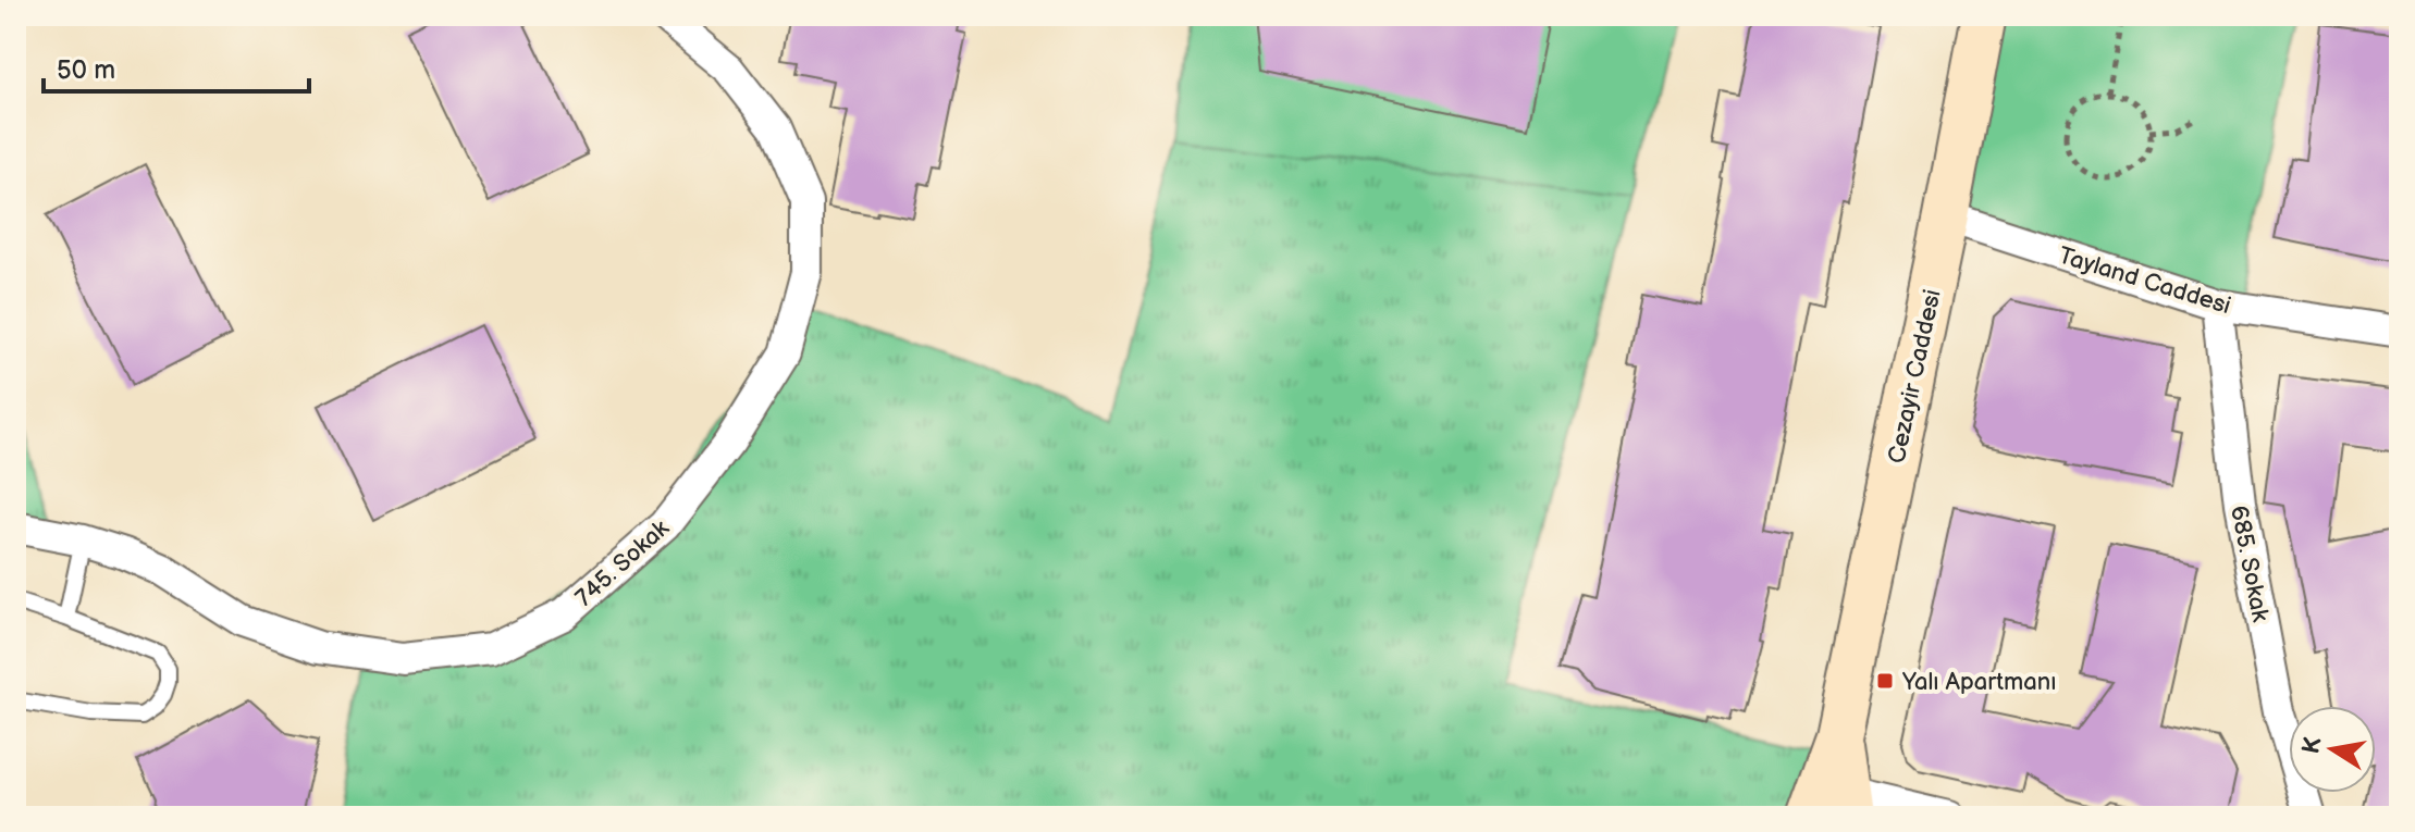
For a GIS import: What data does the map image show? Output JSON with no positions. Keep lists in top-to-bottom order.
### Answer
{
  "streets": {
    "main road": ["Cezayir Caddesi"],
    "street": ["Tayland Caddesi", "745. Sokak", "685. Sokak"]
  },
  "crossings": [
    ["Tayland Caddesi", "Cezayir Caddesi"],
    ["Tayland Caddesi", "685. Sokak"]
  ],
  "places": {
    "transit": ["Yalı Apartmanı"]
  },
  "scale_bar": "50 m",
  "north": "left"
}
